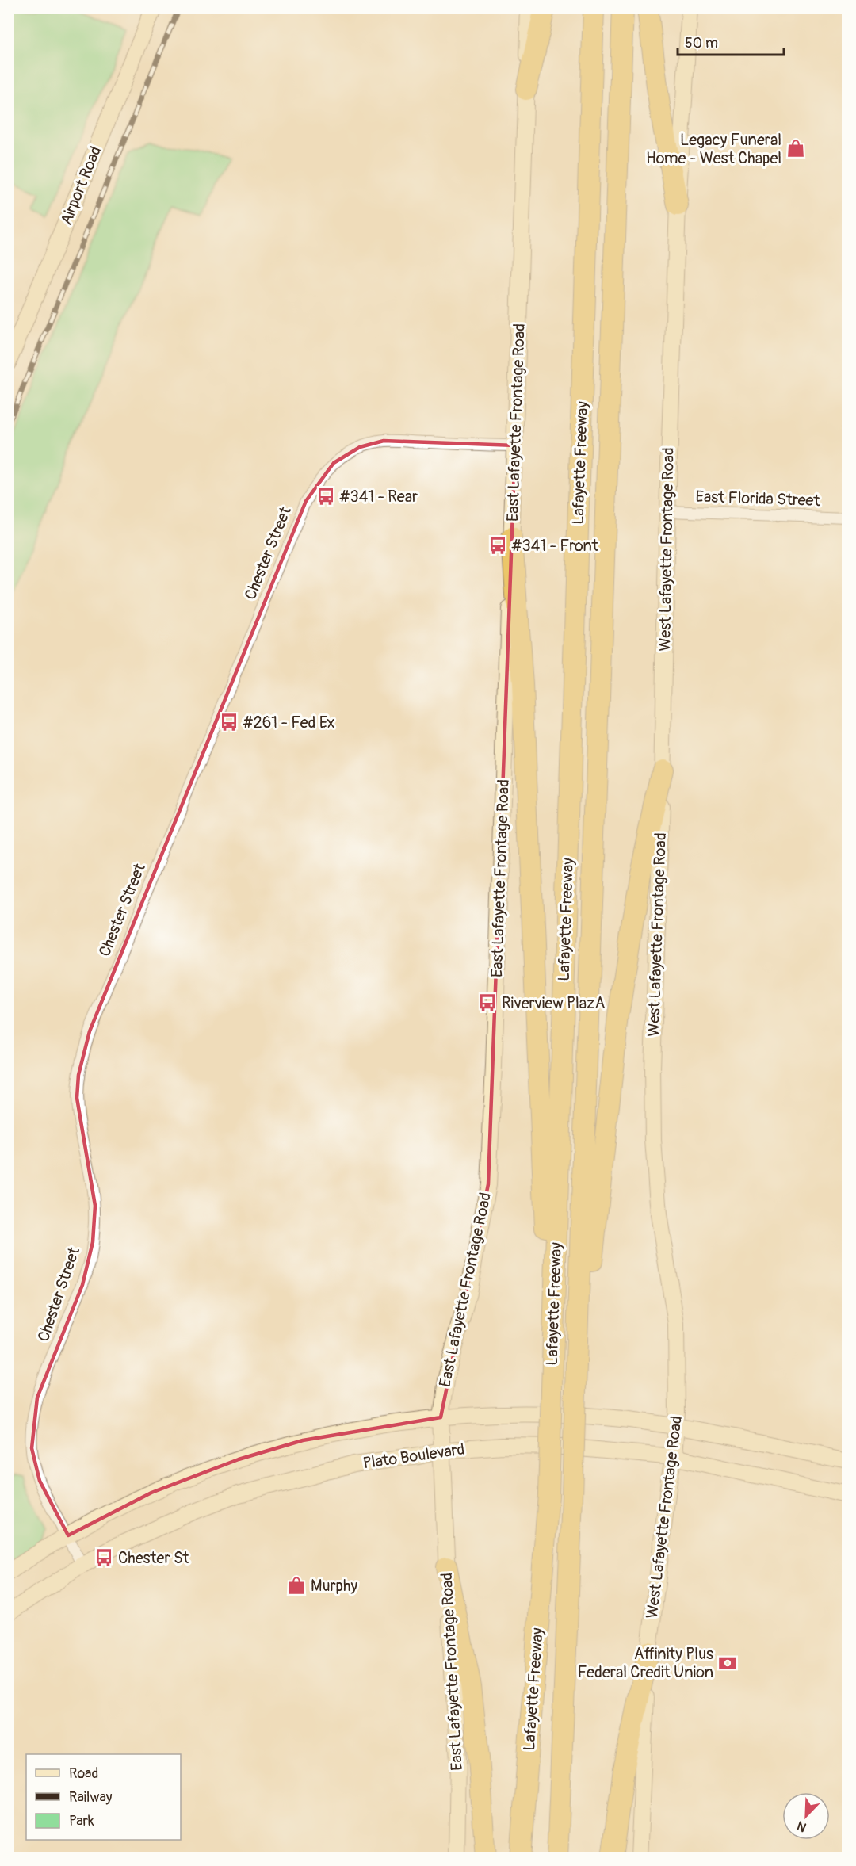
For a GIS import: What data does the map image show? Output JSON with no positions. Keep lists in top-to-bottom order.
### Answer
{
  "streets": {
    "highway": ["Lafayette Freeway"],
    "main road": [
      "Airport Road",
      "East Lafayette Frontage Road",
      "West Lafayette Frontage Road",
      "Plato Boulevard"
    ],
    "street": ["East Florida Street", "Chester Street"]
  },
  "crossings": [
    ["East Lafayette Frontage Road", "Chester Street"],
    ["East Lafayette Frontage Road", "Plato Boulevard"],
    ["East Florida Street", "West Lafayette Frontage Road"],
    ["West Lafayette Frontage Road", "Plato Boulevard"],
    ["Chester Street", "Plato Boulevard"]
  ],
  "places": {
    "shop": ["Legacy Funeral Home - West Chapel", "Murphy"],
    "bus stop": [
      "#341 - Rear",
      "#341 - Front",
      "#261 - Fed Ex",
      "Riverview PlazA",
      "Chester St"
    ],
    "bank": ["Affinity Plus Federal Credit Union"]
  },
  "legend": ["Road", "Railway", "Park"],
  "scale_bar": "50 m",
  "north": "bottom left"
}
